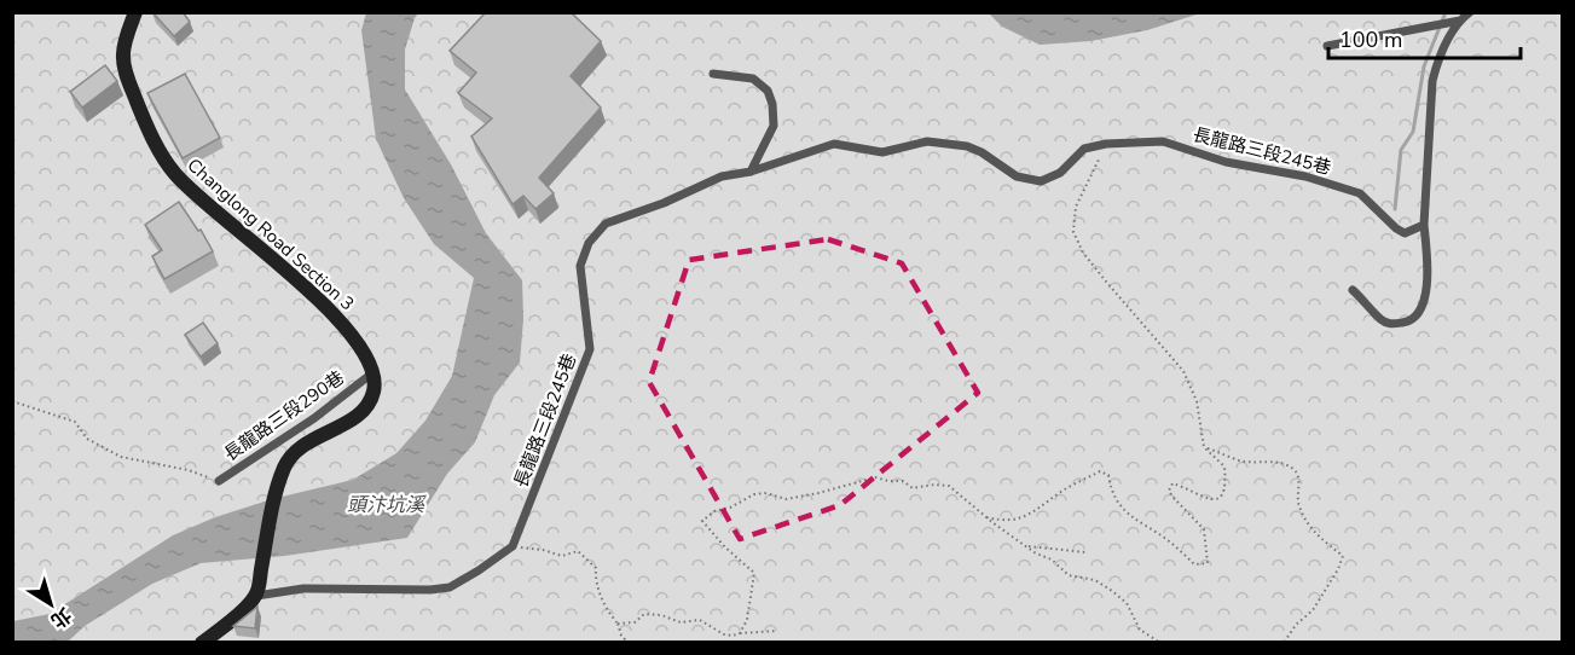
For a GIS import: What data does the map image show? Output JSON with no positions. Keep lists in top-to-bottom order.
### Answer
{
  "streets": {
    "main road": ["Changlong Road Section 3"],
    "lane": ["長龍路三段245巷", "長龍路三段290巷"]
  },
  "crossings": [
    ["Changlong Road Section 3", "長龍路三段290巷"]
  ],
  "water": ["頭汴坑溪"],
  "scale_bar": "100 m",
  "north": "bottom right"
}
